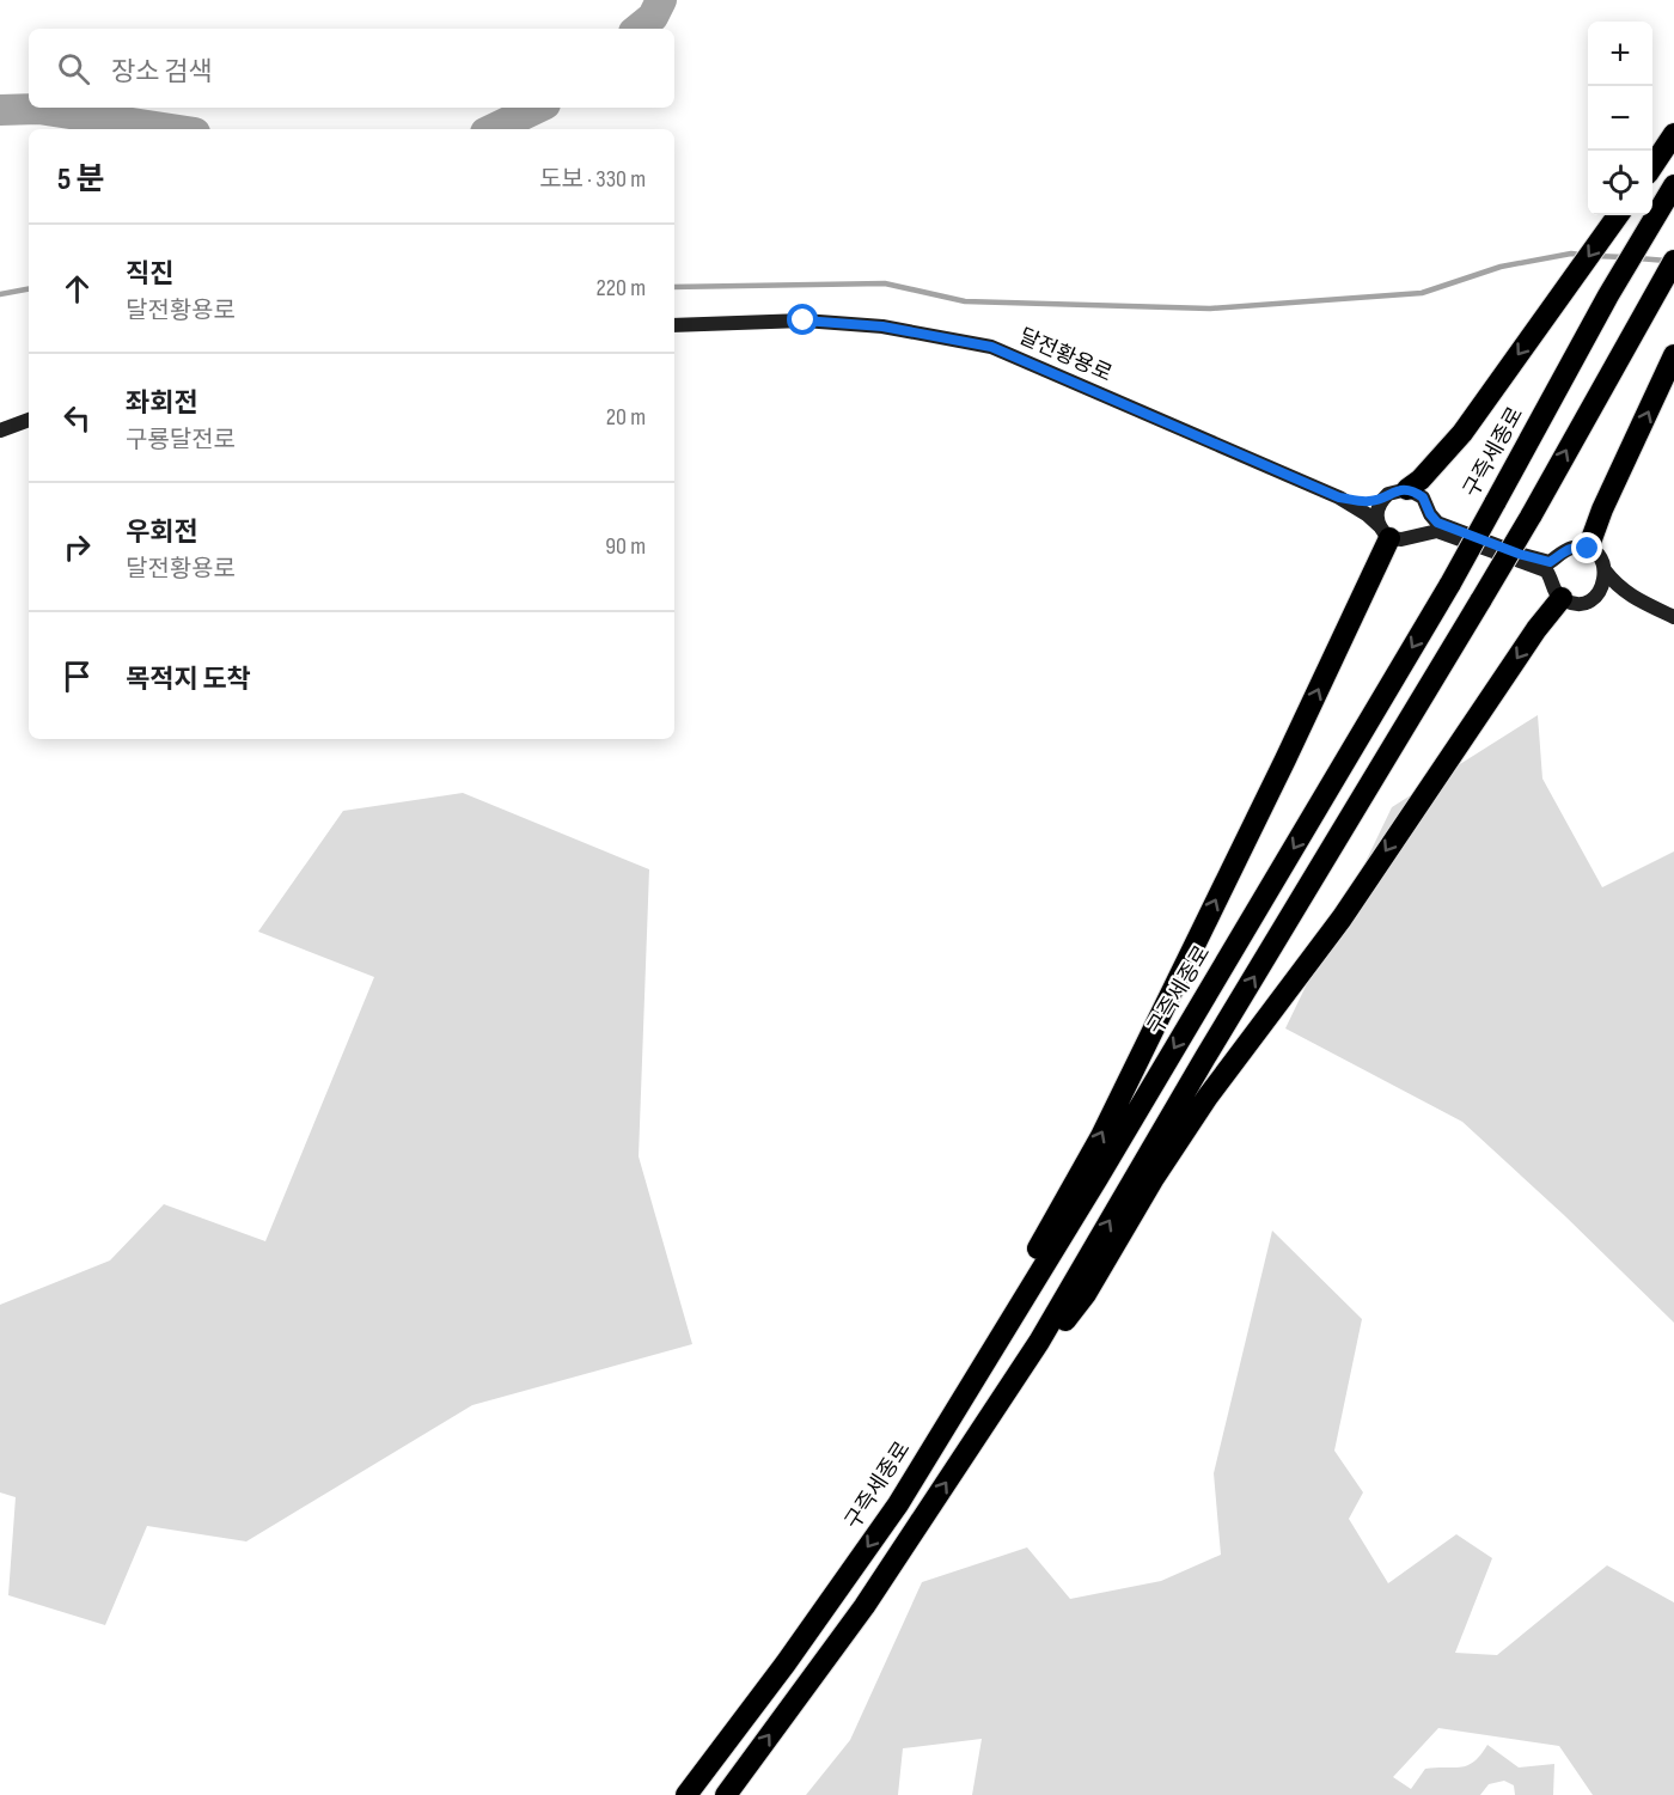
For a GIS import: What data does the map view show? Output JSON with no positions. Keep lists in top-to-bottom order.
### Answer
{
  "streets": {
    "highway": ["구즉세종로"],
    "main road": ["달전황용로"]
  },
  "page": {
    "map_buttons": ["+", "−"],
    "search": "장소 검색",
    "heading": ["5 분", "도보 · 330 m"],
    "list": [
      ["직진", "달전황용로", "220 m"],
      ["좌회전", "구룡달전로", "20 m"],
      ["우회전", "달전황용로", "90 m"],
      "목적지 도착"
    ]
  }
}
